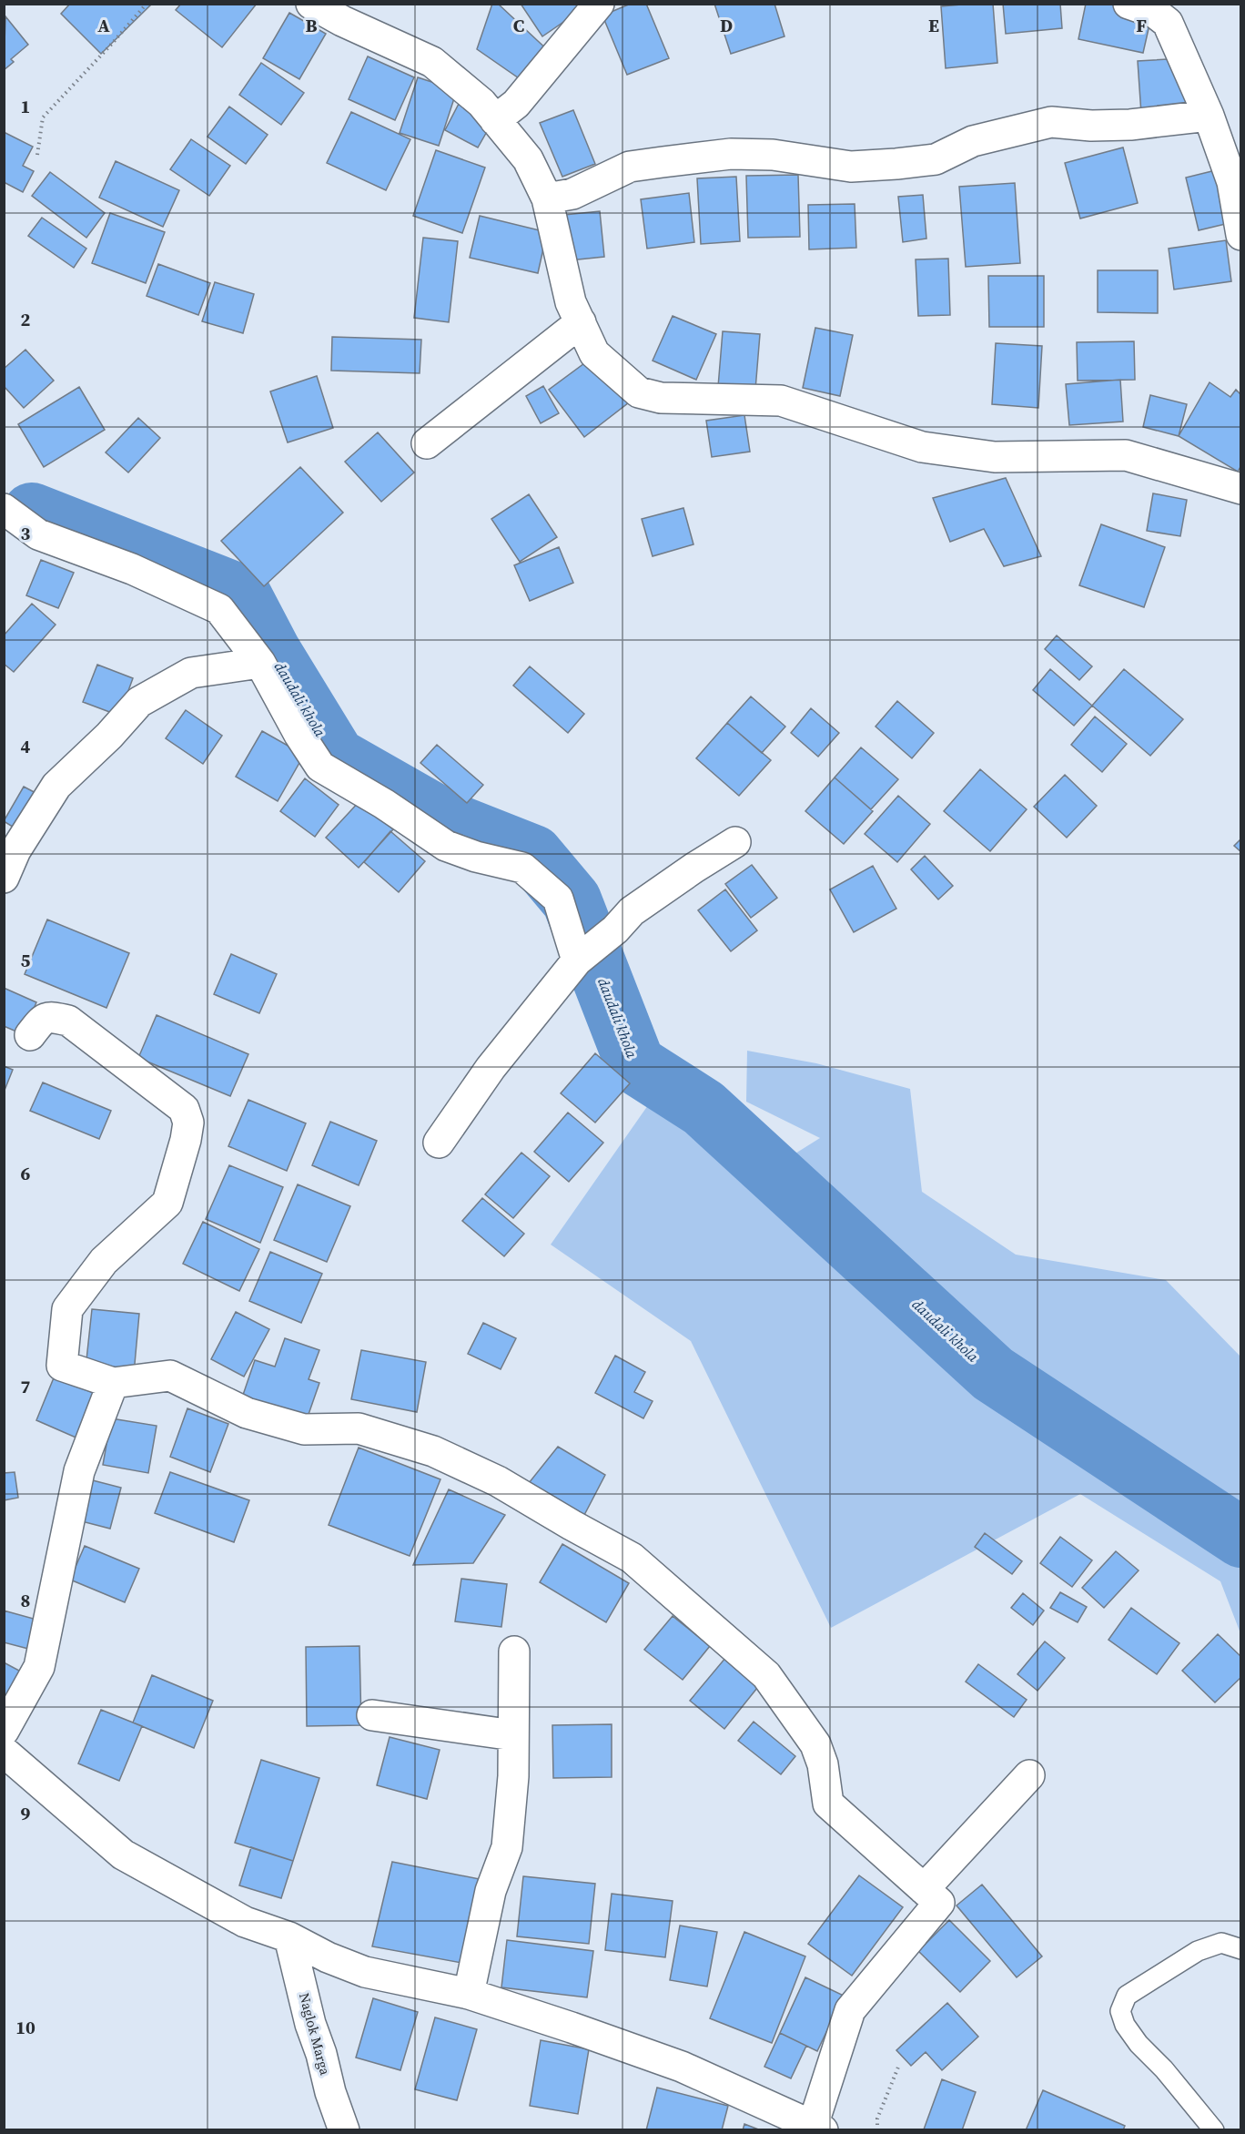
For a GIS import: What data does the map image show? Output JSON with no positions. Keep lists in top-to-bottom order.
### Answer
{
  "streets": {
    "street": ["Naglok Marga"]
  },
  "water": ["daudali khola"],
  "grid": {
    "columns": [
      "A",
      "B",
      "C",
      "D",
      "E",
      "F"
    ],
    "rows": [
      "1",
      "2",
      "3",
      "4",
      "5",
      "6",
      "7",
      "8",
      "9",
      "10"
    ]
  }
}
